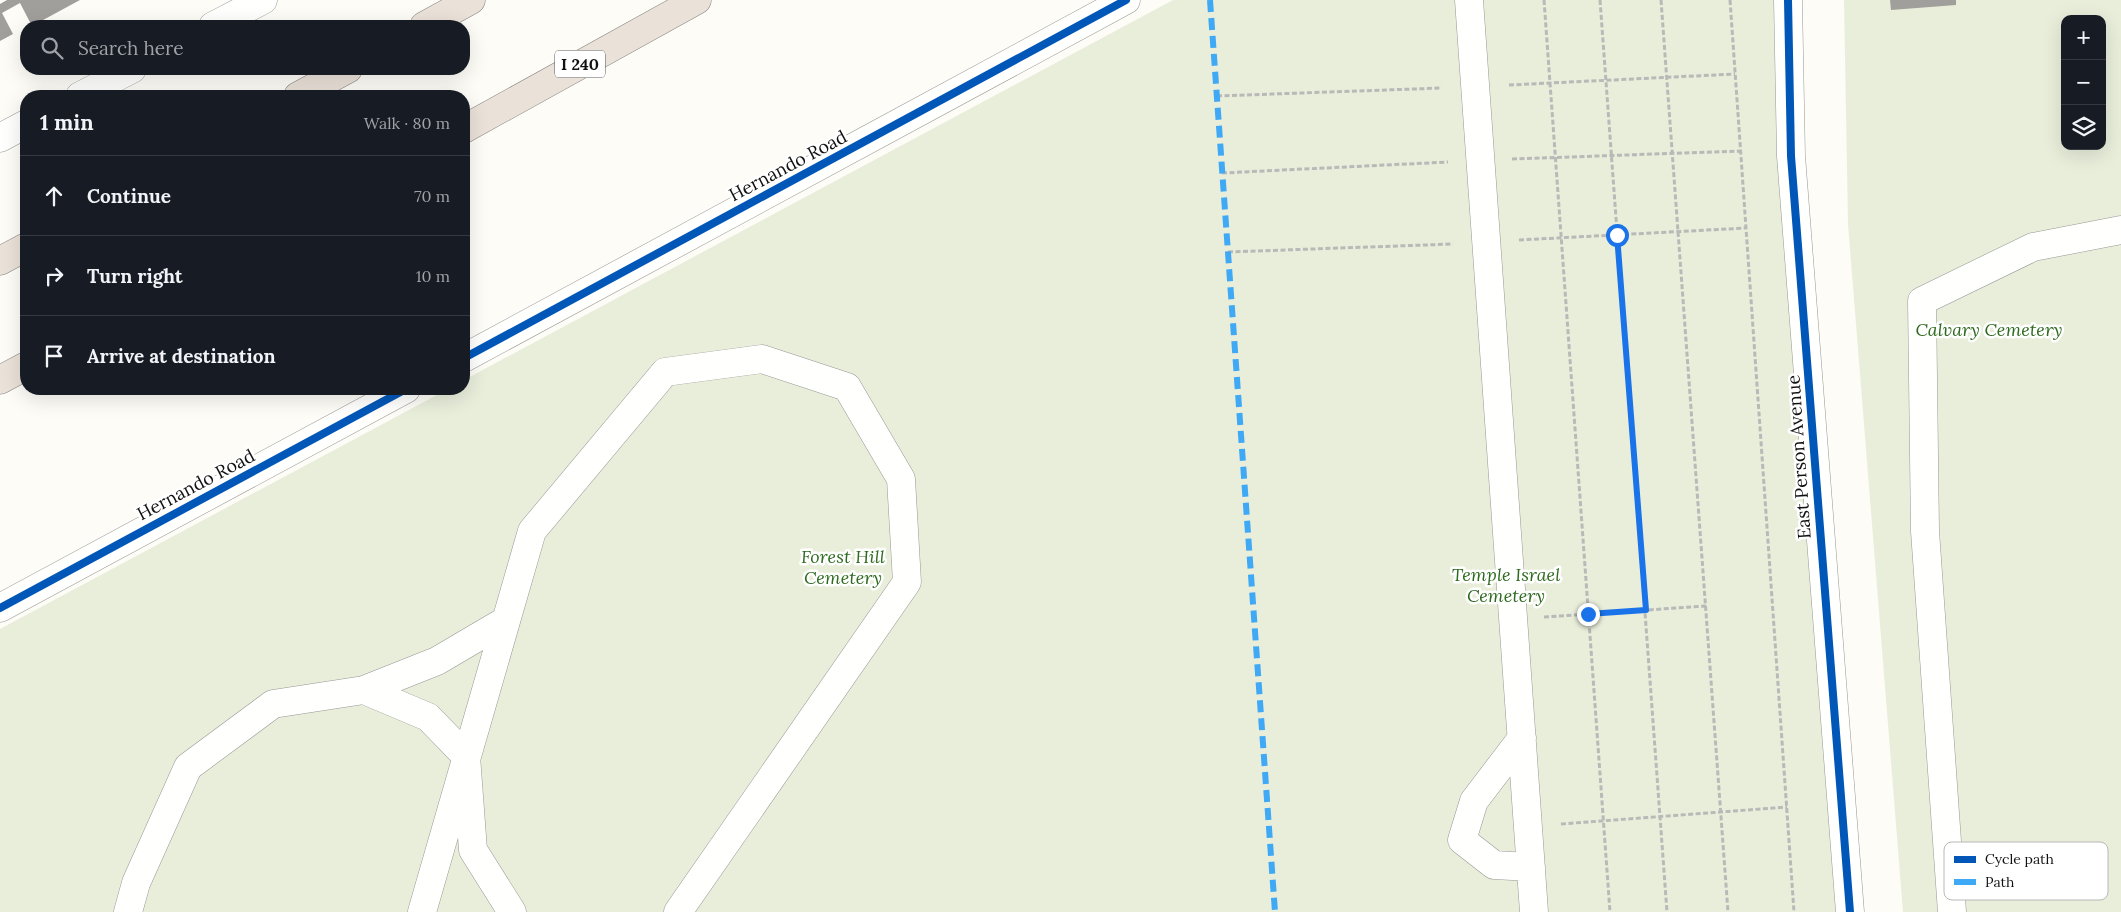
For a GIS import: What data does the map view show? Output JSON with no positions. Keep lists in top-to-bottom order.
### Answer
{
  "streets": {
    "highway": ["I 240"],
    "street": ["Hernando Road", "East Person Avenue"]
  },
  "parks": ["Calvary Cemetery", "Forest Hill Cemetery", "Temple Israel Cemetery"],
  "legend": ["Cycle path", "Path"],
  "page": {
    "map_buttons": ["+", "−"],
    "search": "Search here",
    "heading": ["1 min", "Walk · 80 m"],
    "list": [
      ["Continue", "70 m"],
      ["Turn right", "10 m"],
      "Arrive at destination"
    ]
  }
}
